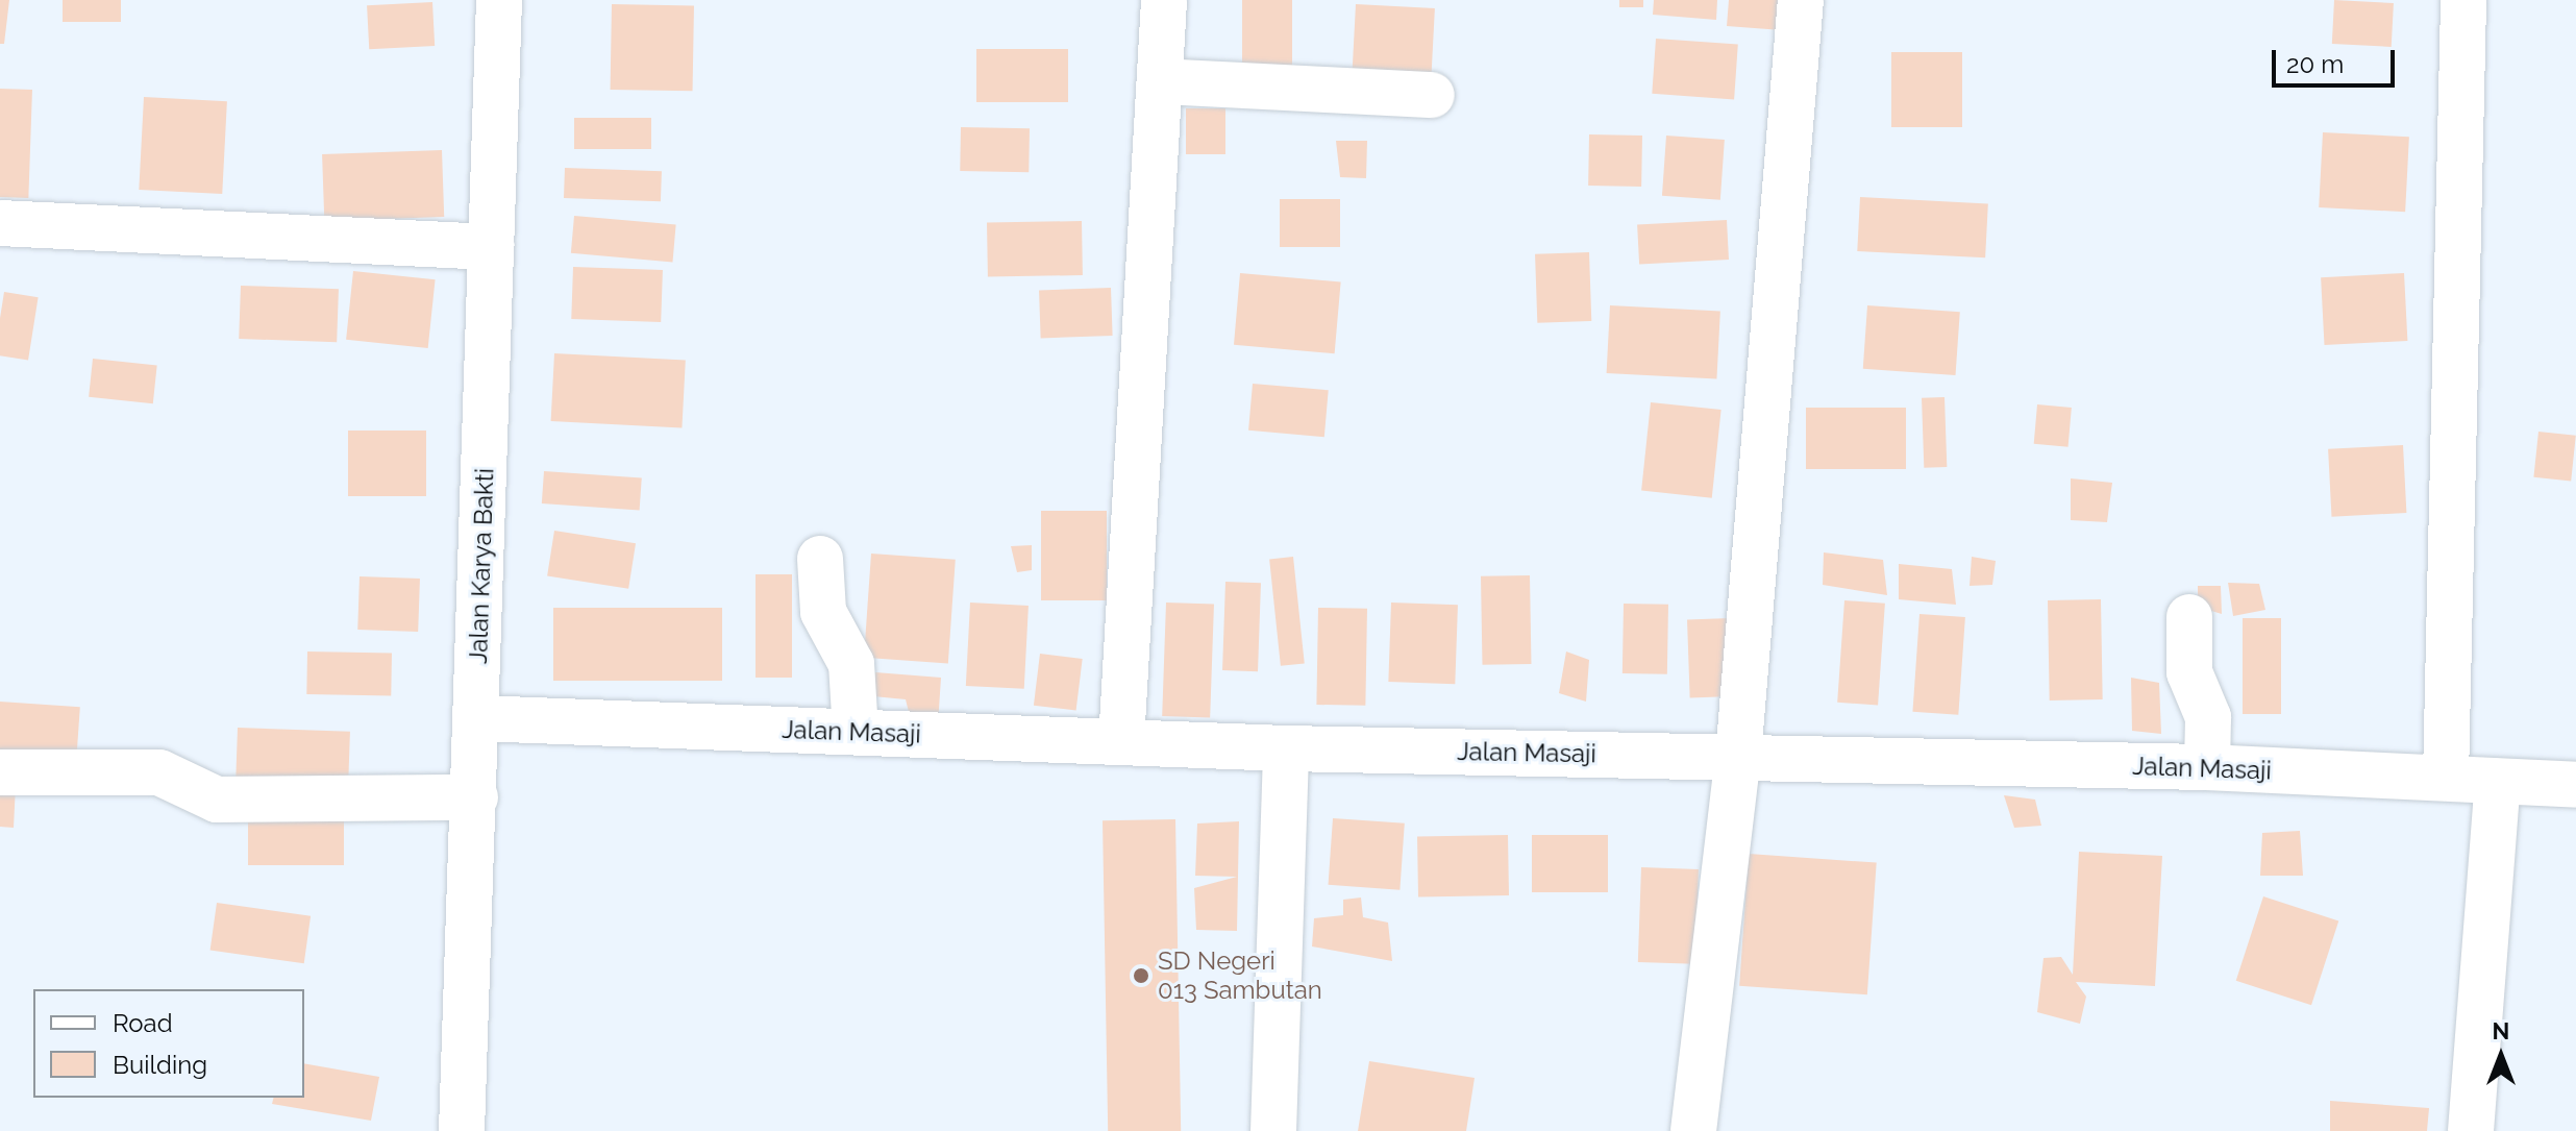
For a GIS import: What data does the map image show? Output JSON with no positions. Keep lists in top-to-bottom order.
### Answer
{
  "streets": {
    "street": ["Jalan Karya Bakti", "Jalan Masaji"]
  },
  "crossings": [
    ["Jalan Karya Bakti", "Jalan Masaji"]
  ],
  "places": ["SD Negeri 013 Sambutan"],
  "legend": ["Road", "Building"],
  "scale_bar": "20 m",
  "north": "top"
}
